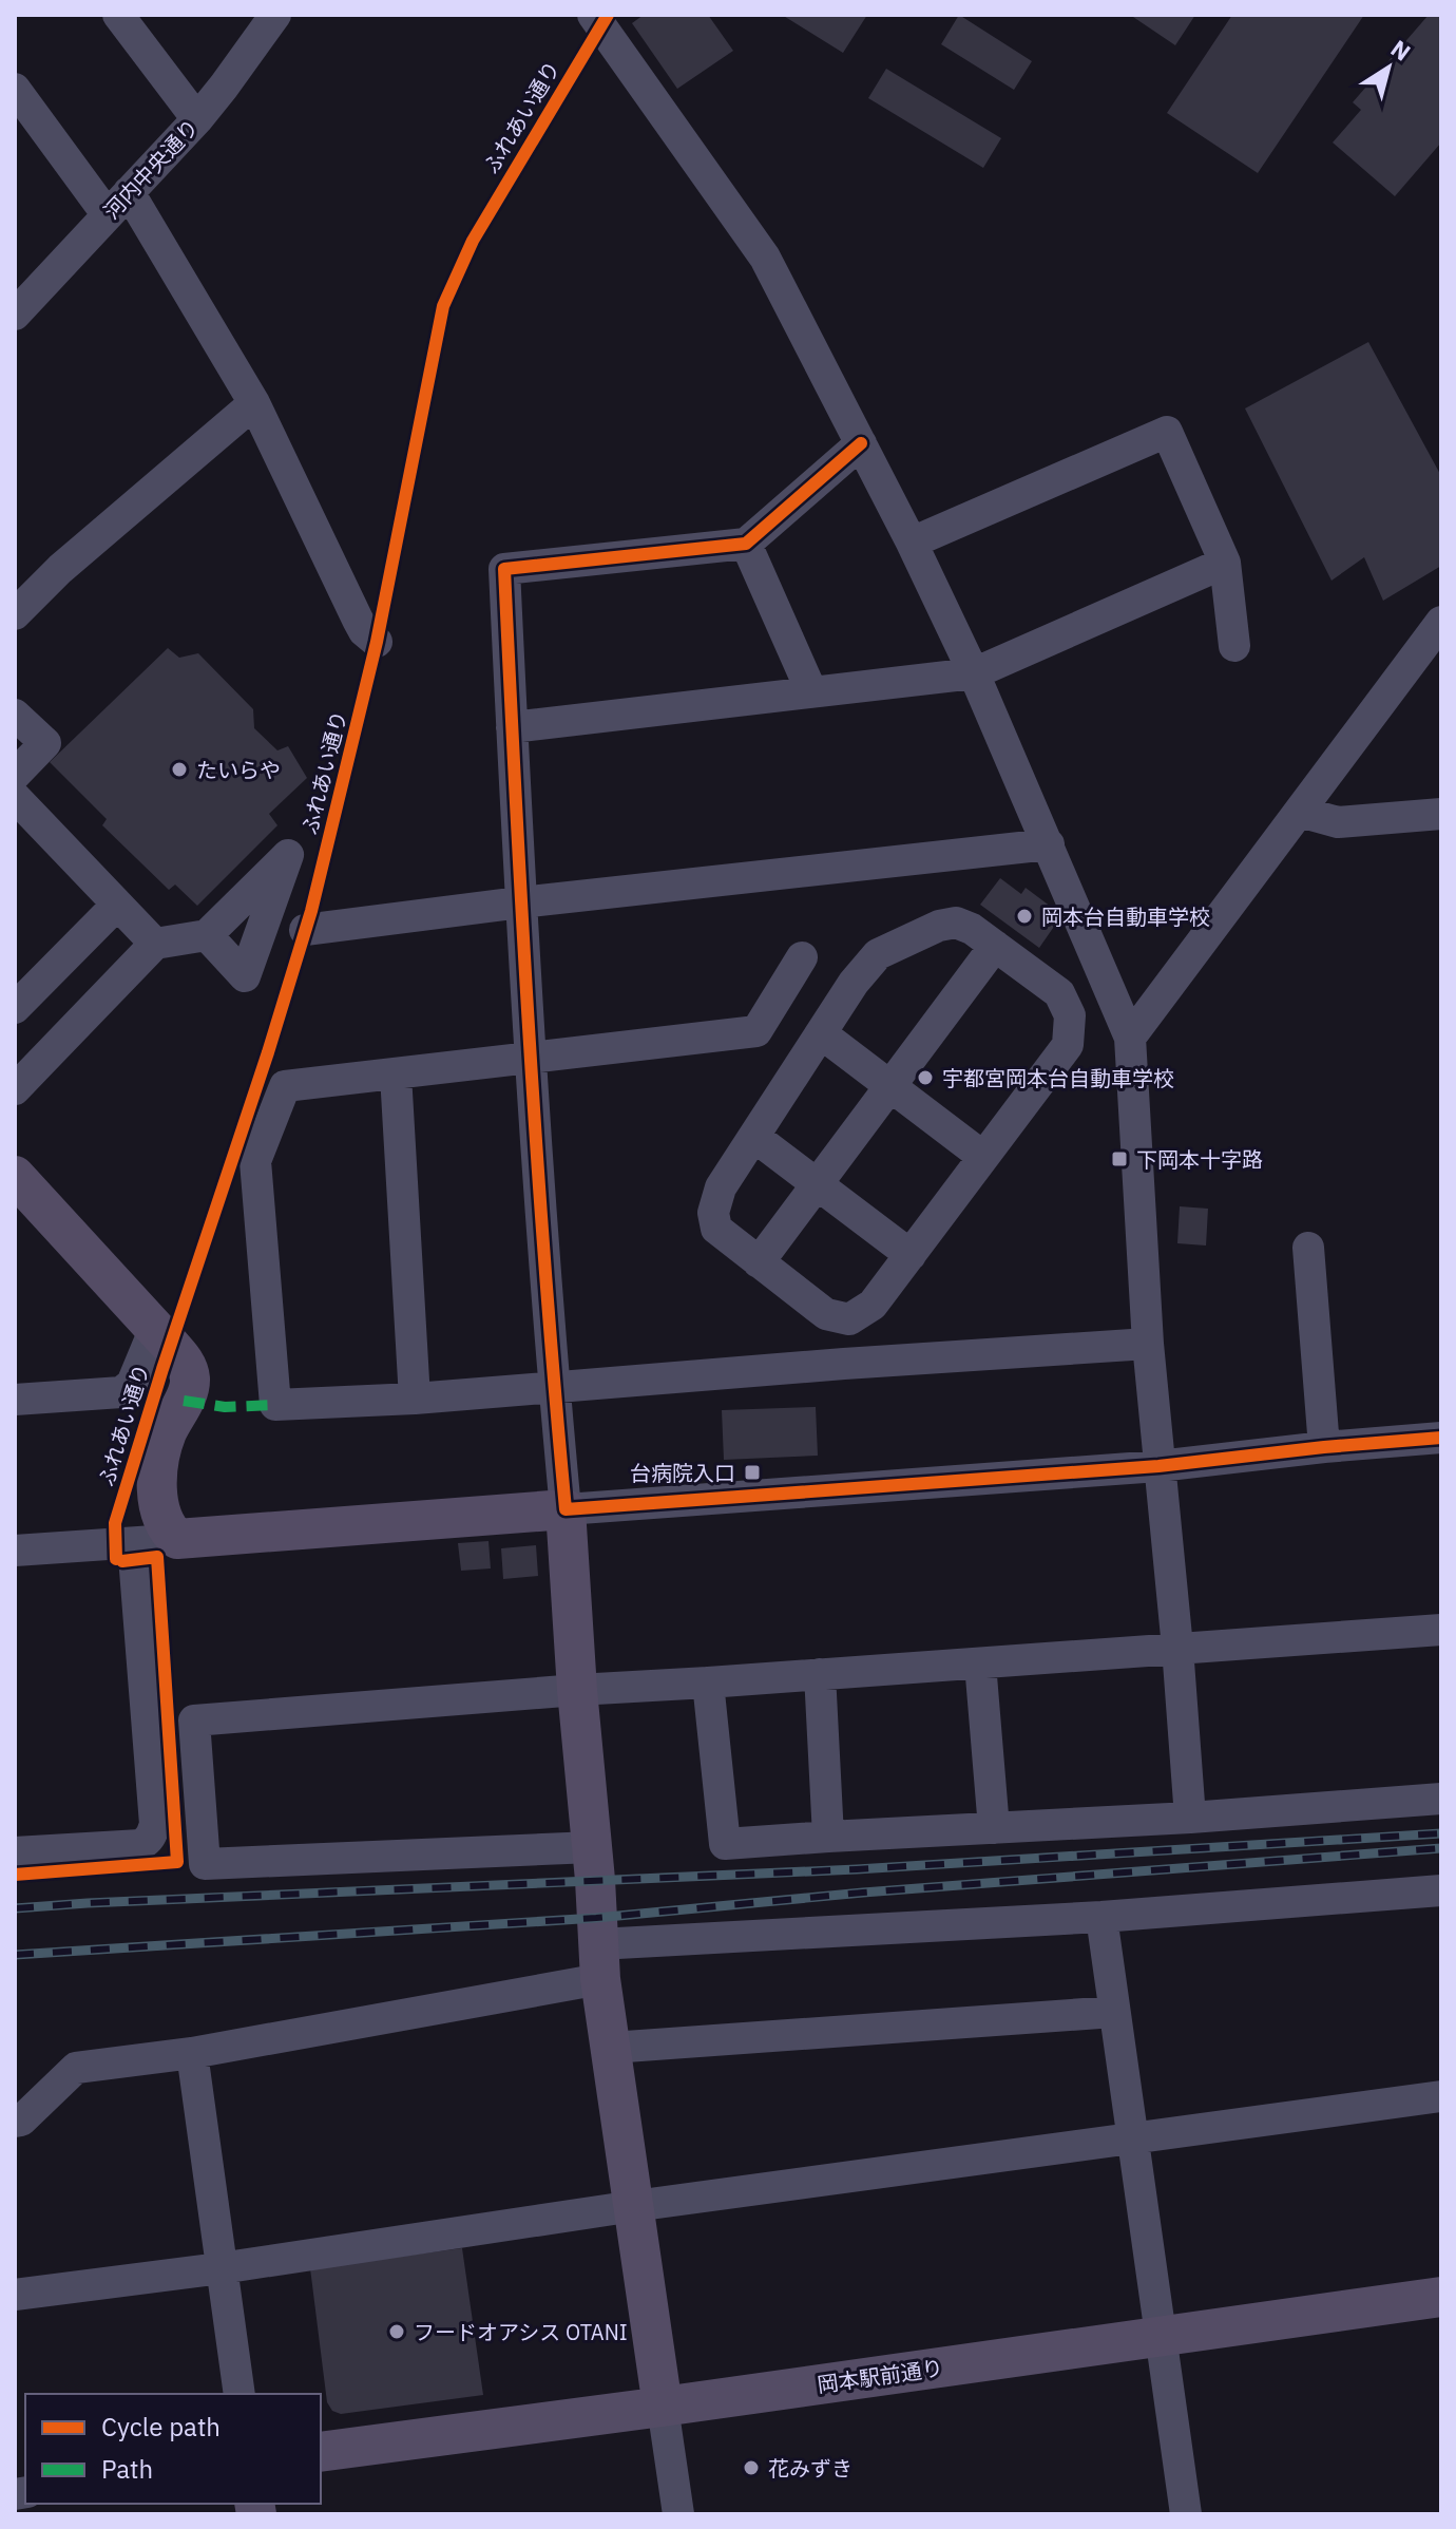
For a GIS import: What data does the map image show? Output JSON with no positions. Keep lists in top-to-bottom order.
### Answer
{
  "streets": {
    "main road": ["岡本駅前通り"],
    "street": ["河内中央通り"],
    "cycle path": ["ふれあい通り"]
  },
  "places": {
    "other": [
      "たいらや",
      "岡本台自動車学校",
      "宇都宮岡本台自動車学校",
      "フードオアシス OTANI",
      "花みずき"
    ],
    "transit": ["下岡本十字路", "台病院入口"]
  },
  "legend": ["Cycle path", "Path"],
  "north": "top right"
}
